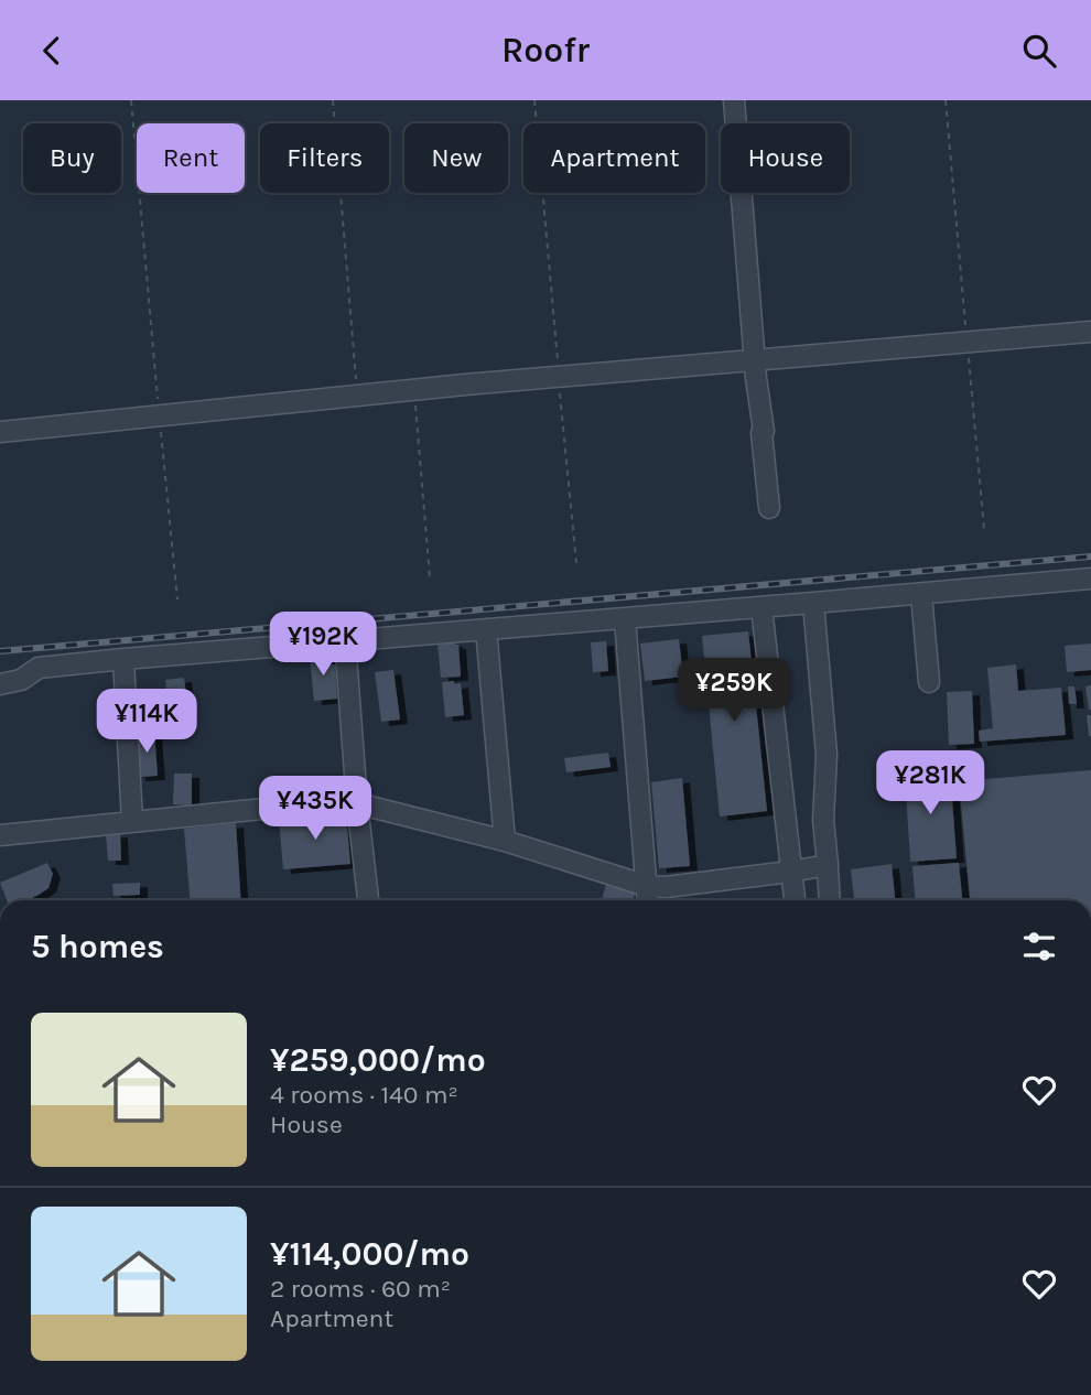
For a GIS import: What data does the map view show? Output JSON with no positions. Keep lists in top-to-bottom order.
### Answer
{
  "page": {
    "header": "Roofr",
    "chip": [
      "Buy",
      "Rent",
      "Filters",
      "New",
      "Apartment",
      "House"
    ],
    "price": [
      "¥192K",
      "¥259K",
      "¥114K",
      "¥281K",
      "¥435K"
    ],
    "heading": "5 homes",
    "list": [
      {
        "name": "¥259,000/mo",
        "note": "4 rooms · 140 m² · House"
      },
      {
        "name": "¥114,000/mo",
        "note": "2 rooms · 60 m² · Apartment"
      }
    ]
  }
}
